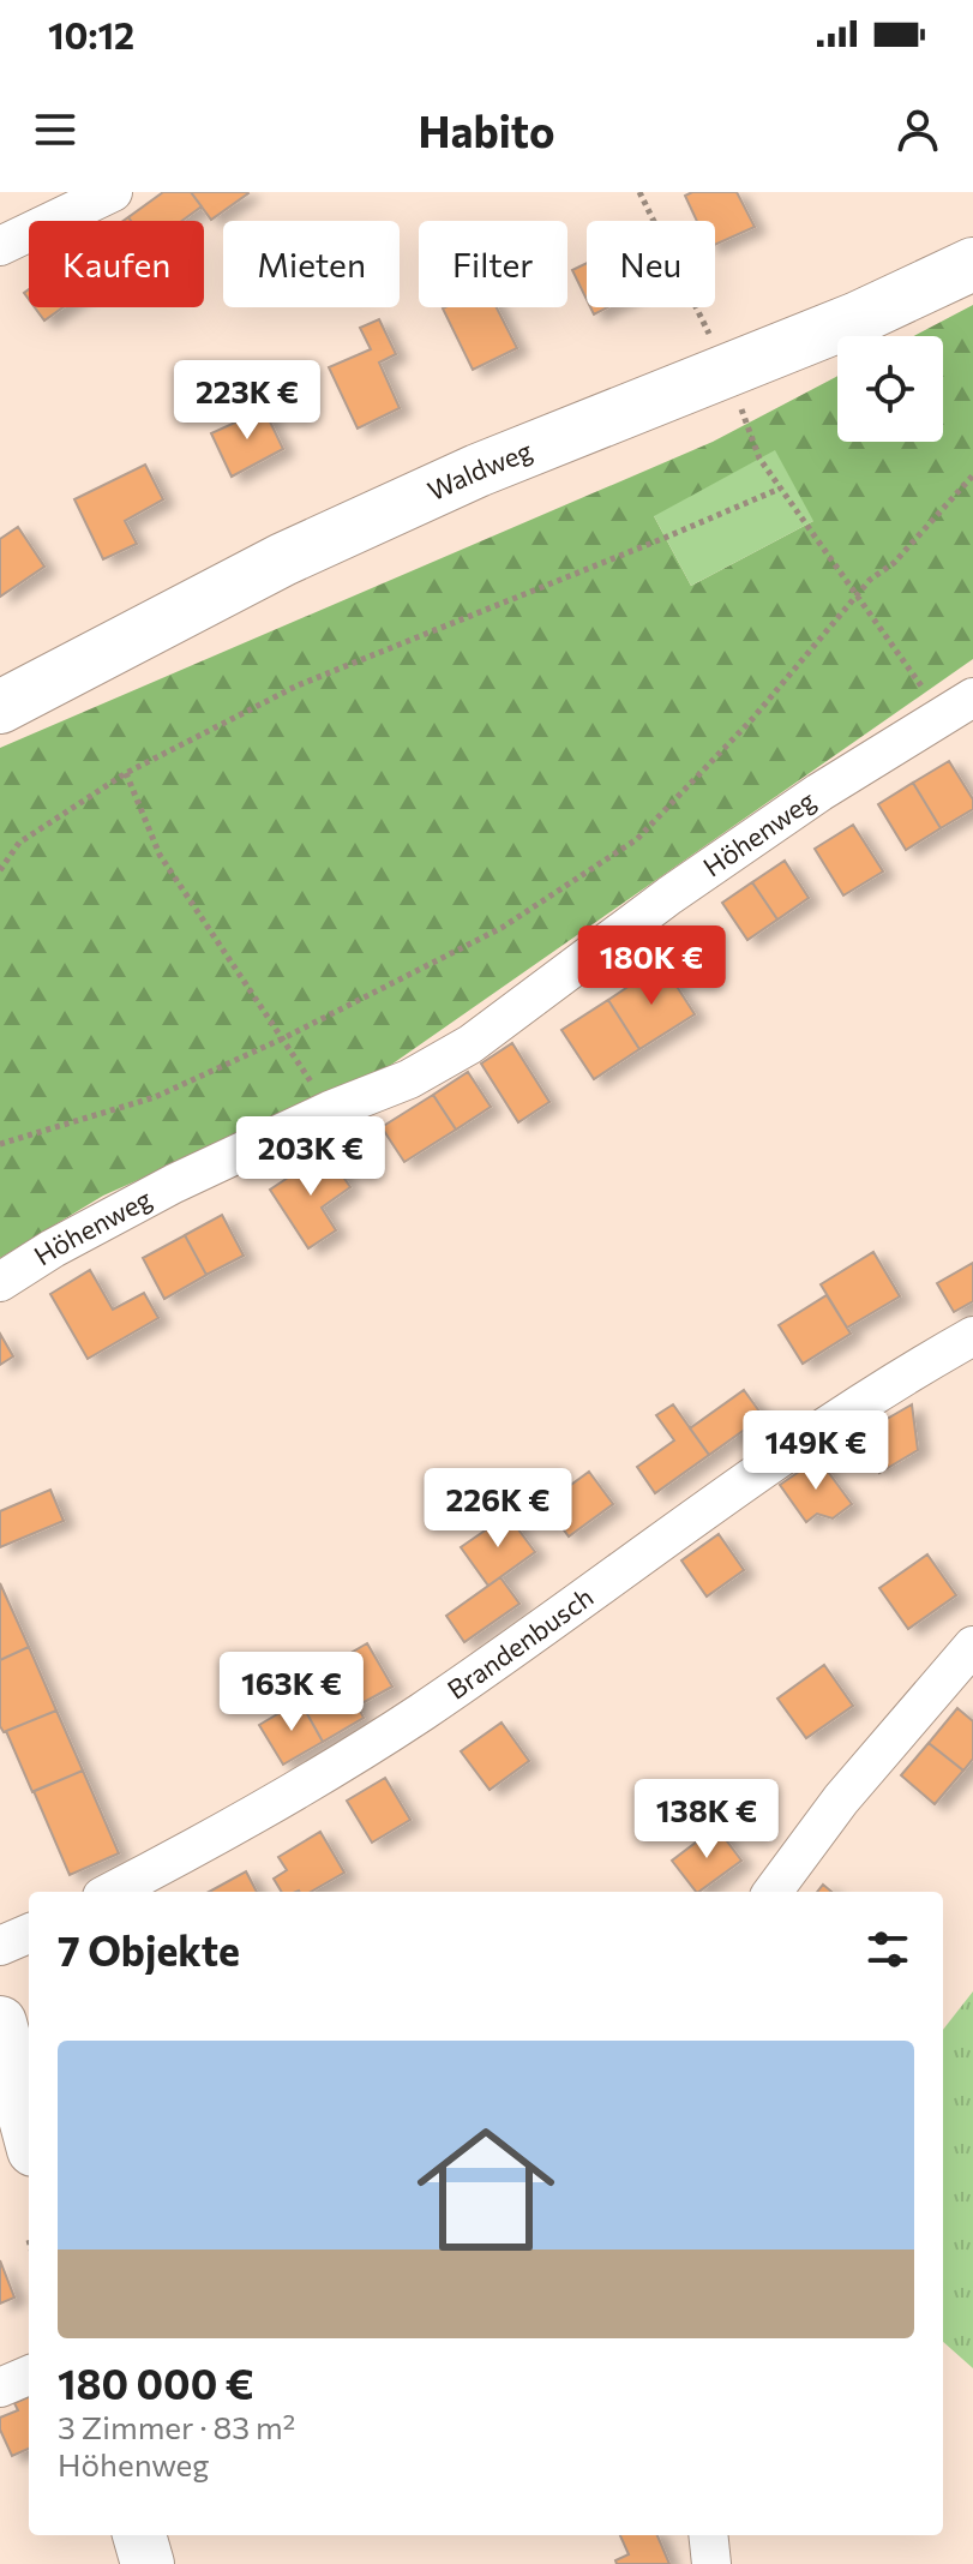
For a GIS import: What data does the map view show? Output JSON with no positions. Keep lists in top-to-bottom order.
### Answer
{
  "streets": {
    "street": ["Waldweg", "Höhenweg", "Brandenbusch"]
  },
  "page": {
    "status": "10:12",
    "header": "Habito",
    "chip": [
      "Kaufen",
      "Mieten",
      "Filter",
      "Neu"
    ],
    "price": [
      "223K €",
      "180K €",
      "203K €",
      "149K €",
      "226K €",
      "163K €",
      "138K €"
    ],
    "heading": "7 Objekte",
    "list": [
      {
        "name": "180 000 €",
        "note": "3 Zimmer · 83 m² · Höhenweg"
      }
    ]
  }
}
